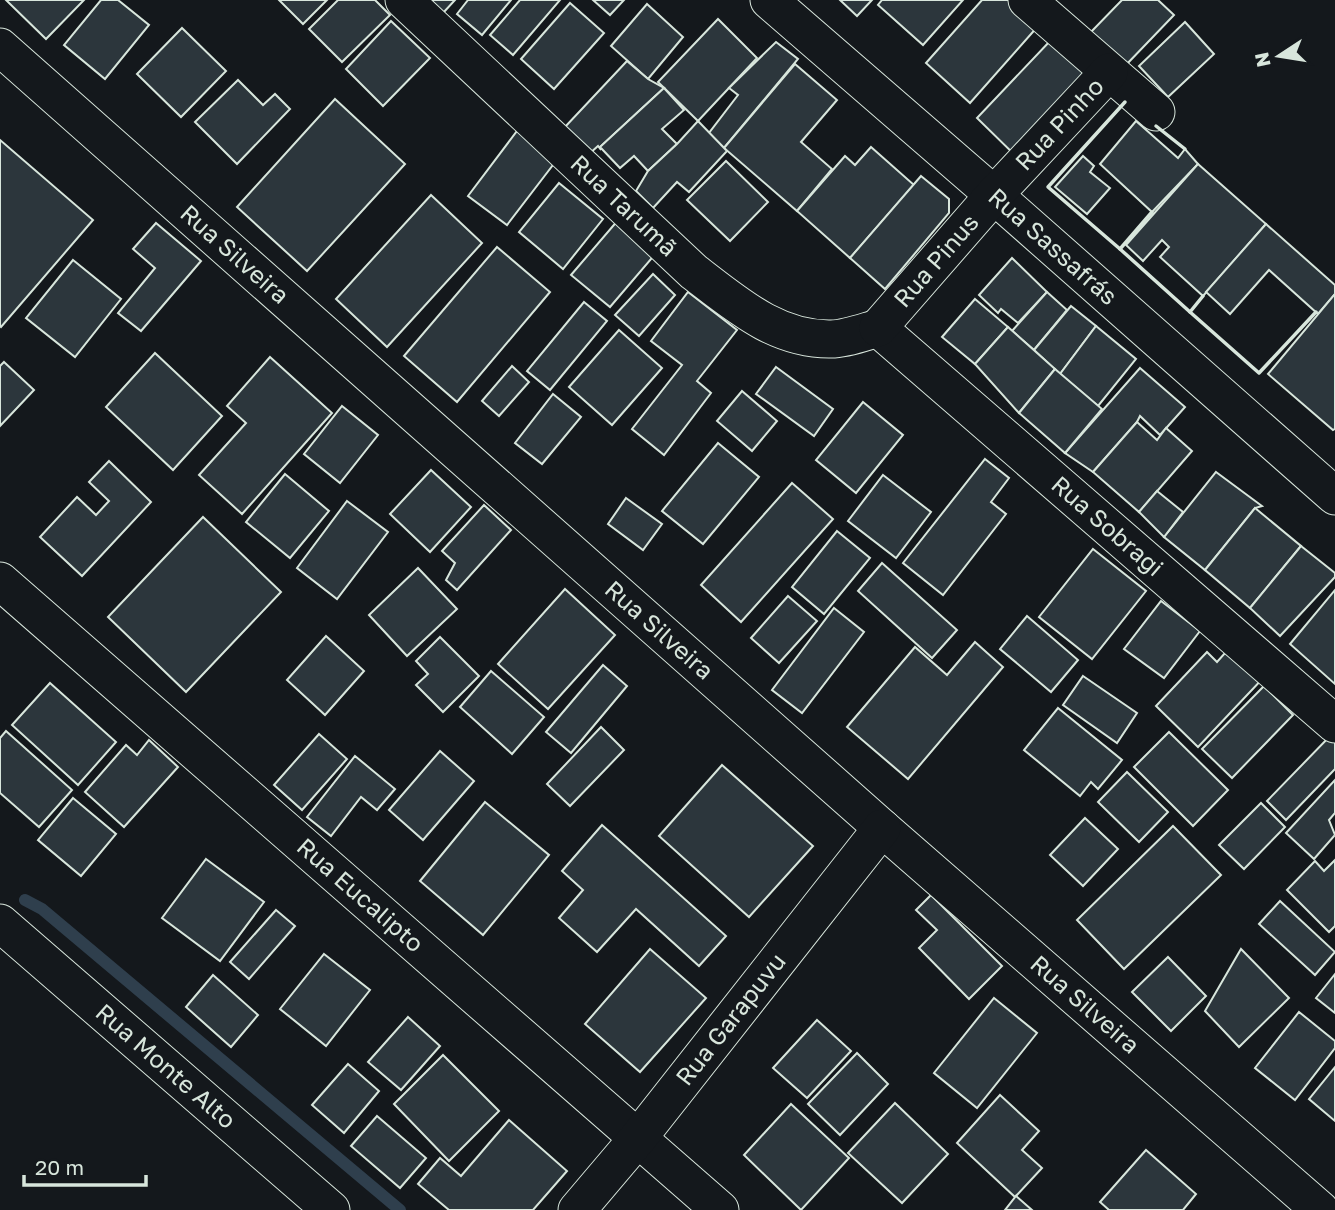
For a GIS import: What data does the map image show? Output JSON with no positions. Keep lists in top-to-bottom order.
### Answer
{
  "streets": {
    "street": [
      "Rua Pinho",
      "Rua Tarumã",
      "Rua Sassafrás",
      "Rua Silveira",
      "Rua Pinus",
      "Rua Sobragi",
      "Rua Eucalipto",
      "Rua Garapuvu",
      "Rua Monte Alto"
    ]
  },
  "crossings": [
    ["Rua Pinho", "Rua Sassafrás"],
    ["Rua Pinho", "Rua Pinus"],
    ["Rua Tarumã", "Rua Pinus"],
    ["Rua Tarumã", "Rua Sobragi"],
    ["Rua Sassafrás", "Rua Pinus"],
    ["Rua Silveira", "Rua Garapuvu"],
    ["Rua Pinus", "Rua Sobragi"],
    ["Rua Eucalipto", "Rua Garapuvu"]
  ],
  "scale_bar": "20 m",
  "north": "left"
}
